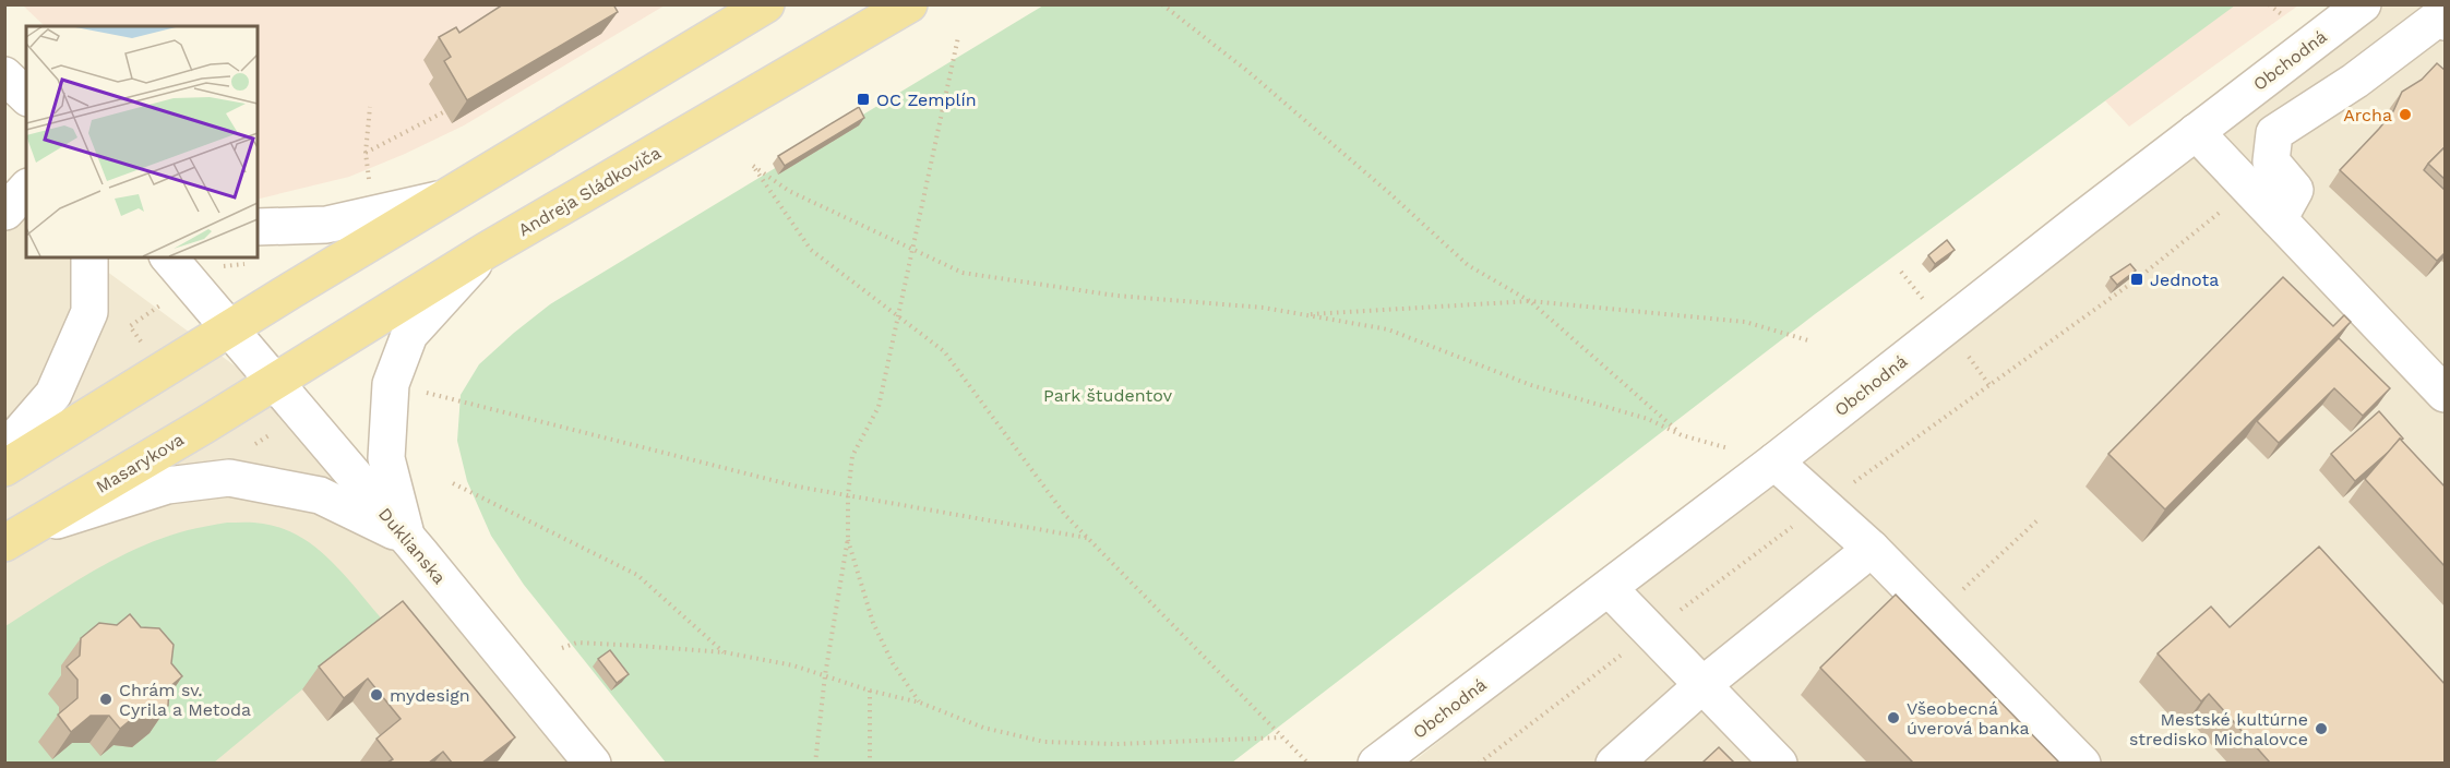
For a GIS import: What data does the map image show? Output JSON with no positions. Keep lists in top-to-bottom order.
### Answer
{
  "streets": {
    "main road": ["Andreja Sládkoviča", "Masarykova"],
    "street": ["Obchodná", "Duklianska"]
  },
  "crossings": [
    ["Andreja Sládkoviča", "Masarykova"],
    ["Andreja Sládkoviča", "Duklianska"],
    ["Masarykova", "Duklianska"]
  ],
  "parks": ["Park študentov"],
  "places": {
    "transit": ["OC Zemplín", "Jednota"],
    "other": [
      "Archa",
      "mydesign",
      "Chrám sv. Cyrila a Metoda",
      "Všeobecná úverová banka",
      "Mestské kultúrne stredisko Michalovce"
    ]
  }
}
